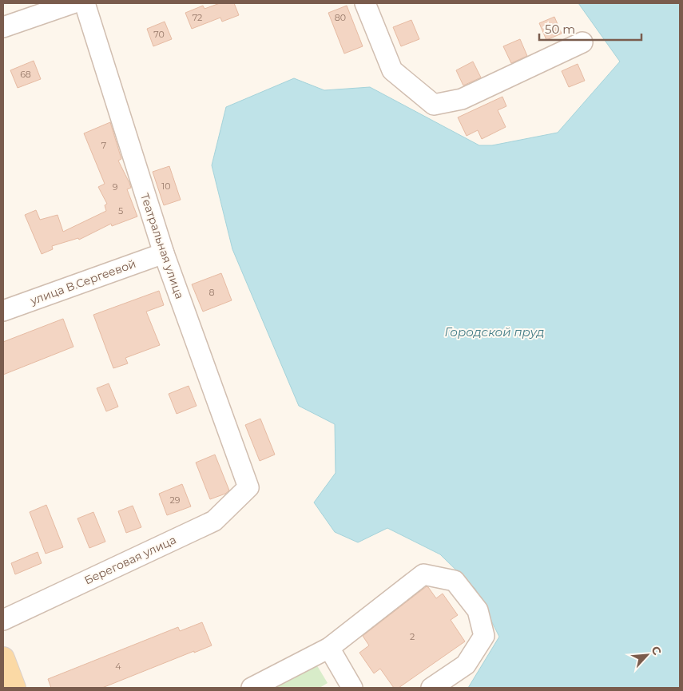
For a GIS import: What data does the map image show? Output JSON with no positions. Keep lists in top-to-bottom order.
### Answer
{
  "streets": {
    "street": ["Театральная улица", "улица В.Сергеевой", "Береговая улица"]
  },
  "crossings": [
    ["Театральная улица", "улица В.Сергеевой"],
    ["Театральная улица", "Береговая улица"]
  ],
  "water": ["Городской пруд"],
  "house_numbers": [
    "72",
    "80",
    "70",
    "68",
    "7",
    "10",
    "9",
    "5",
    "8",
    "29",
    "2",
    "4"
  ],
  "scale_bar": "50 m",
  "north": "top right"
}
